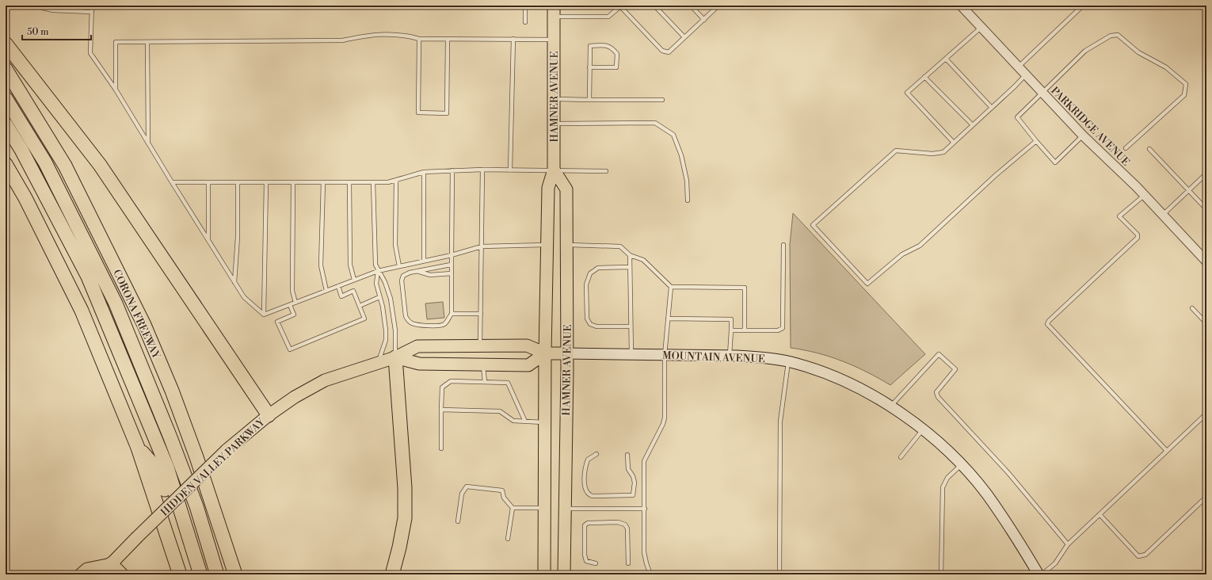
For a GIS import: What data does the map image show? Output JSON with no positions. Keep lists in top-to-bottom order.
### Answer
{
  "streets": {
    "highway": ["CORONA FREEWAY"],
    "main road": ["HAMNER AVENUE", "MOUNTAIN AVENUE", "HIDDEN VALLEY PARKWAY"],
    "street": ["PARKRIDGE AVENUE"]
  },
  "crossings": [
    ["HAMNER AVENUE", "MOUNTAIN AVENUE"],
    ["HAMNER AVENUE", "HIDDEN VALLEY PARKWAY"]
  ],
  "scale_bar": "50 m"
}
